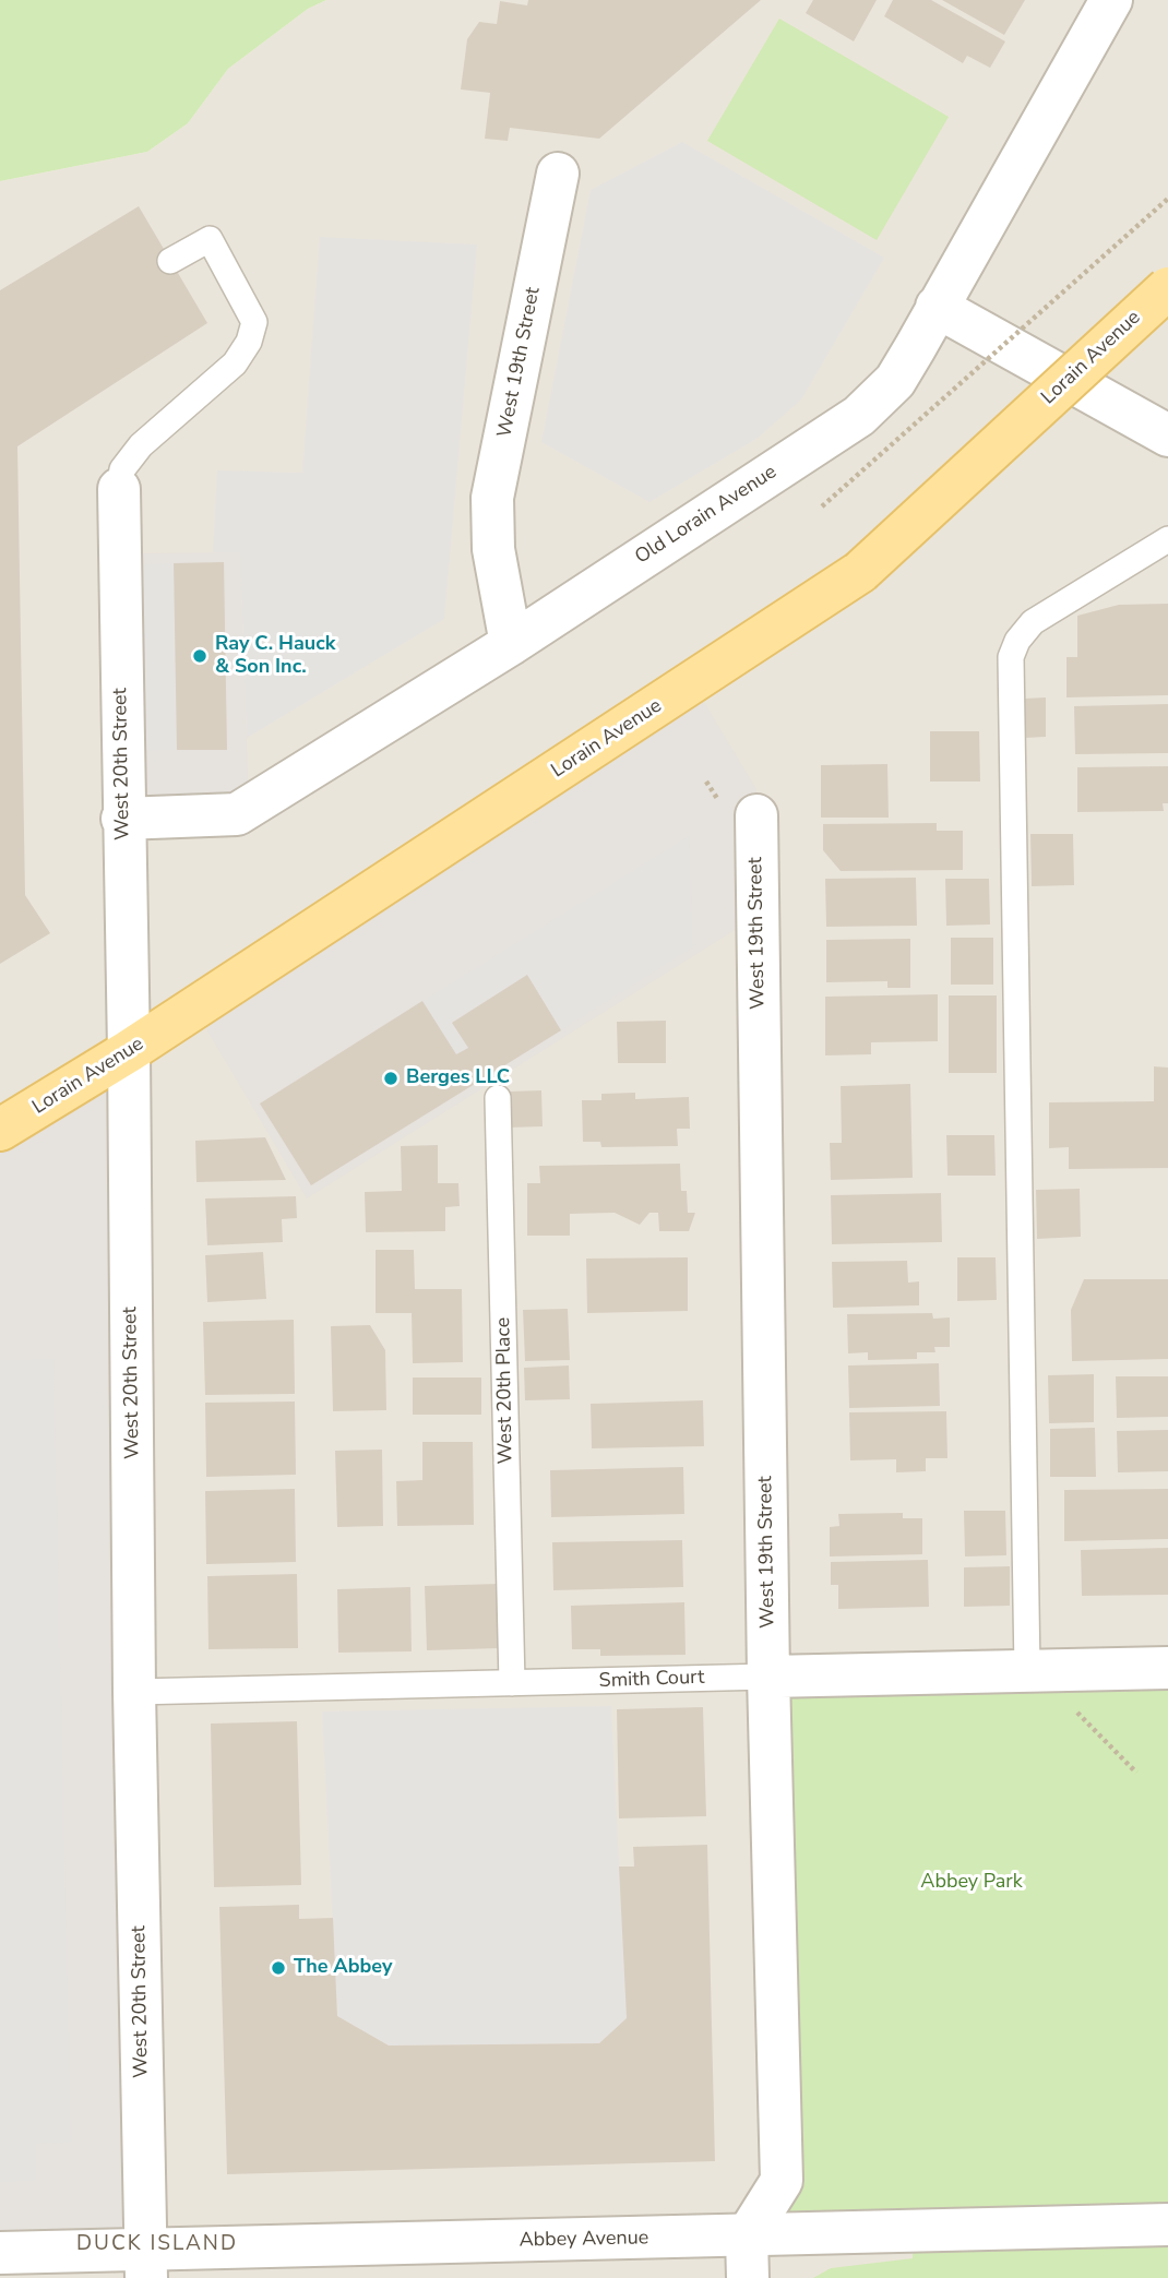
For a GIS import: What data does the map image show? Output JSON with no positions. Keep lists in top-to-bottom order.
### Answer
{
  "streets": {
    "main road": ["Lorain Avenue"],
    "street": [
      "West 19th Street",
      "Old Lorain Avenue",
      "West 20th Street",
      "Smith Court",
      "Abbey Avenue"
    ],
    "lane": ["West 20th Place"]
  },
  "crossings": [
    ["Lorain Avenue", "West 20th Street"],
    ["West 19th Street", "Old Lorain Avenue"],
    ["West 19th Street", "Smith Court"],
    ["West 19th Street", "Abbey Avenue"],
    ["Old Lorain Avenue", "West 20th Street"],
    ["West 20th Street", "Smith Court"],
    ["West 20th Street", "Abbey Avenue"],
    ["West 20th Place", "Smith Court"]
  ],
  "districts": ["DUCK ISLAND"],
  "parks": ["Abbey Park"],
  "places": ["Ray C. Hauck & Son Inc.", "Berges LLC", "The Abbey"]
}
